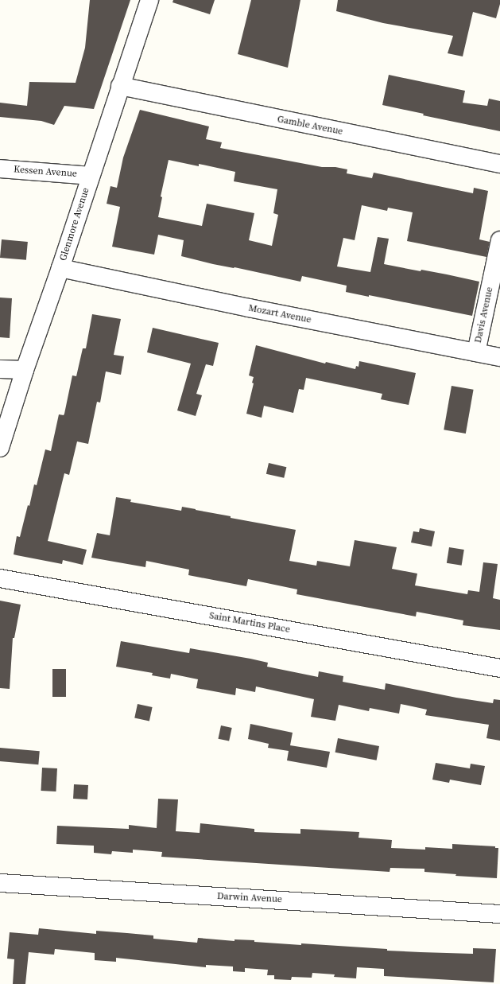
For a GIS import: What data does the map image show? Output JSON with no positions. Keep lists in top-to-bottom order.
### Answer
{
  "streets": {
    "street": [
      "Gamble Avenue",
      "Kessen Avenue",
      "Glenmore Avenue",
      "Mozart Avenue",
      "Davis Avenue",
      "Saint Martins Place",
      "Darwin Avenue"
    ]
  },
  "crossings": [
    ["Gamble Avenue", "Glenmore Avenue"],
    ["Kessen Avenue", "Glenmore Avenue"],
    ["Glenmore Avenue", "Mozart Avenue"],
    ["Mozart Avenue", "Davis Avenue"]
  ]
}
